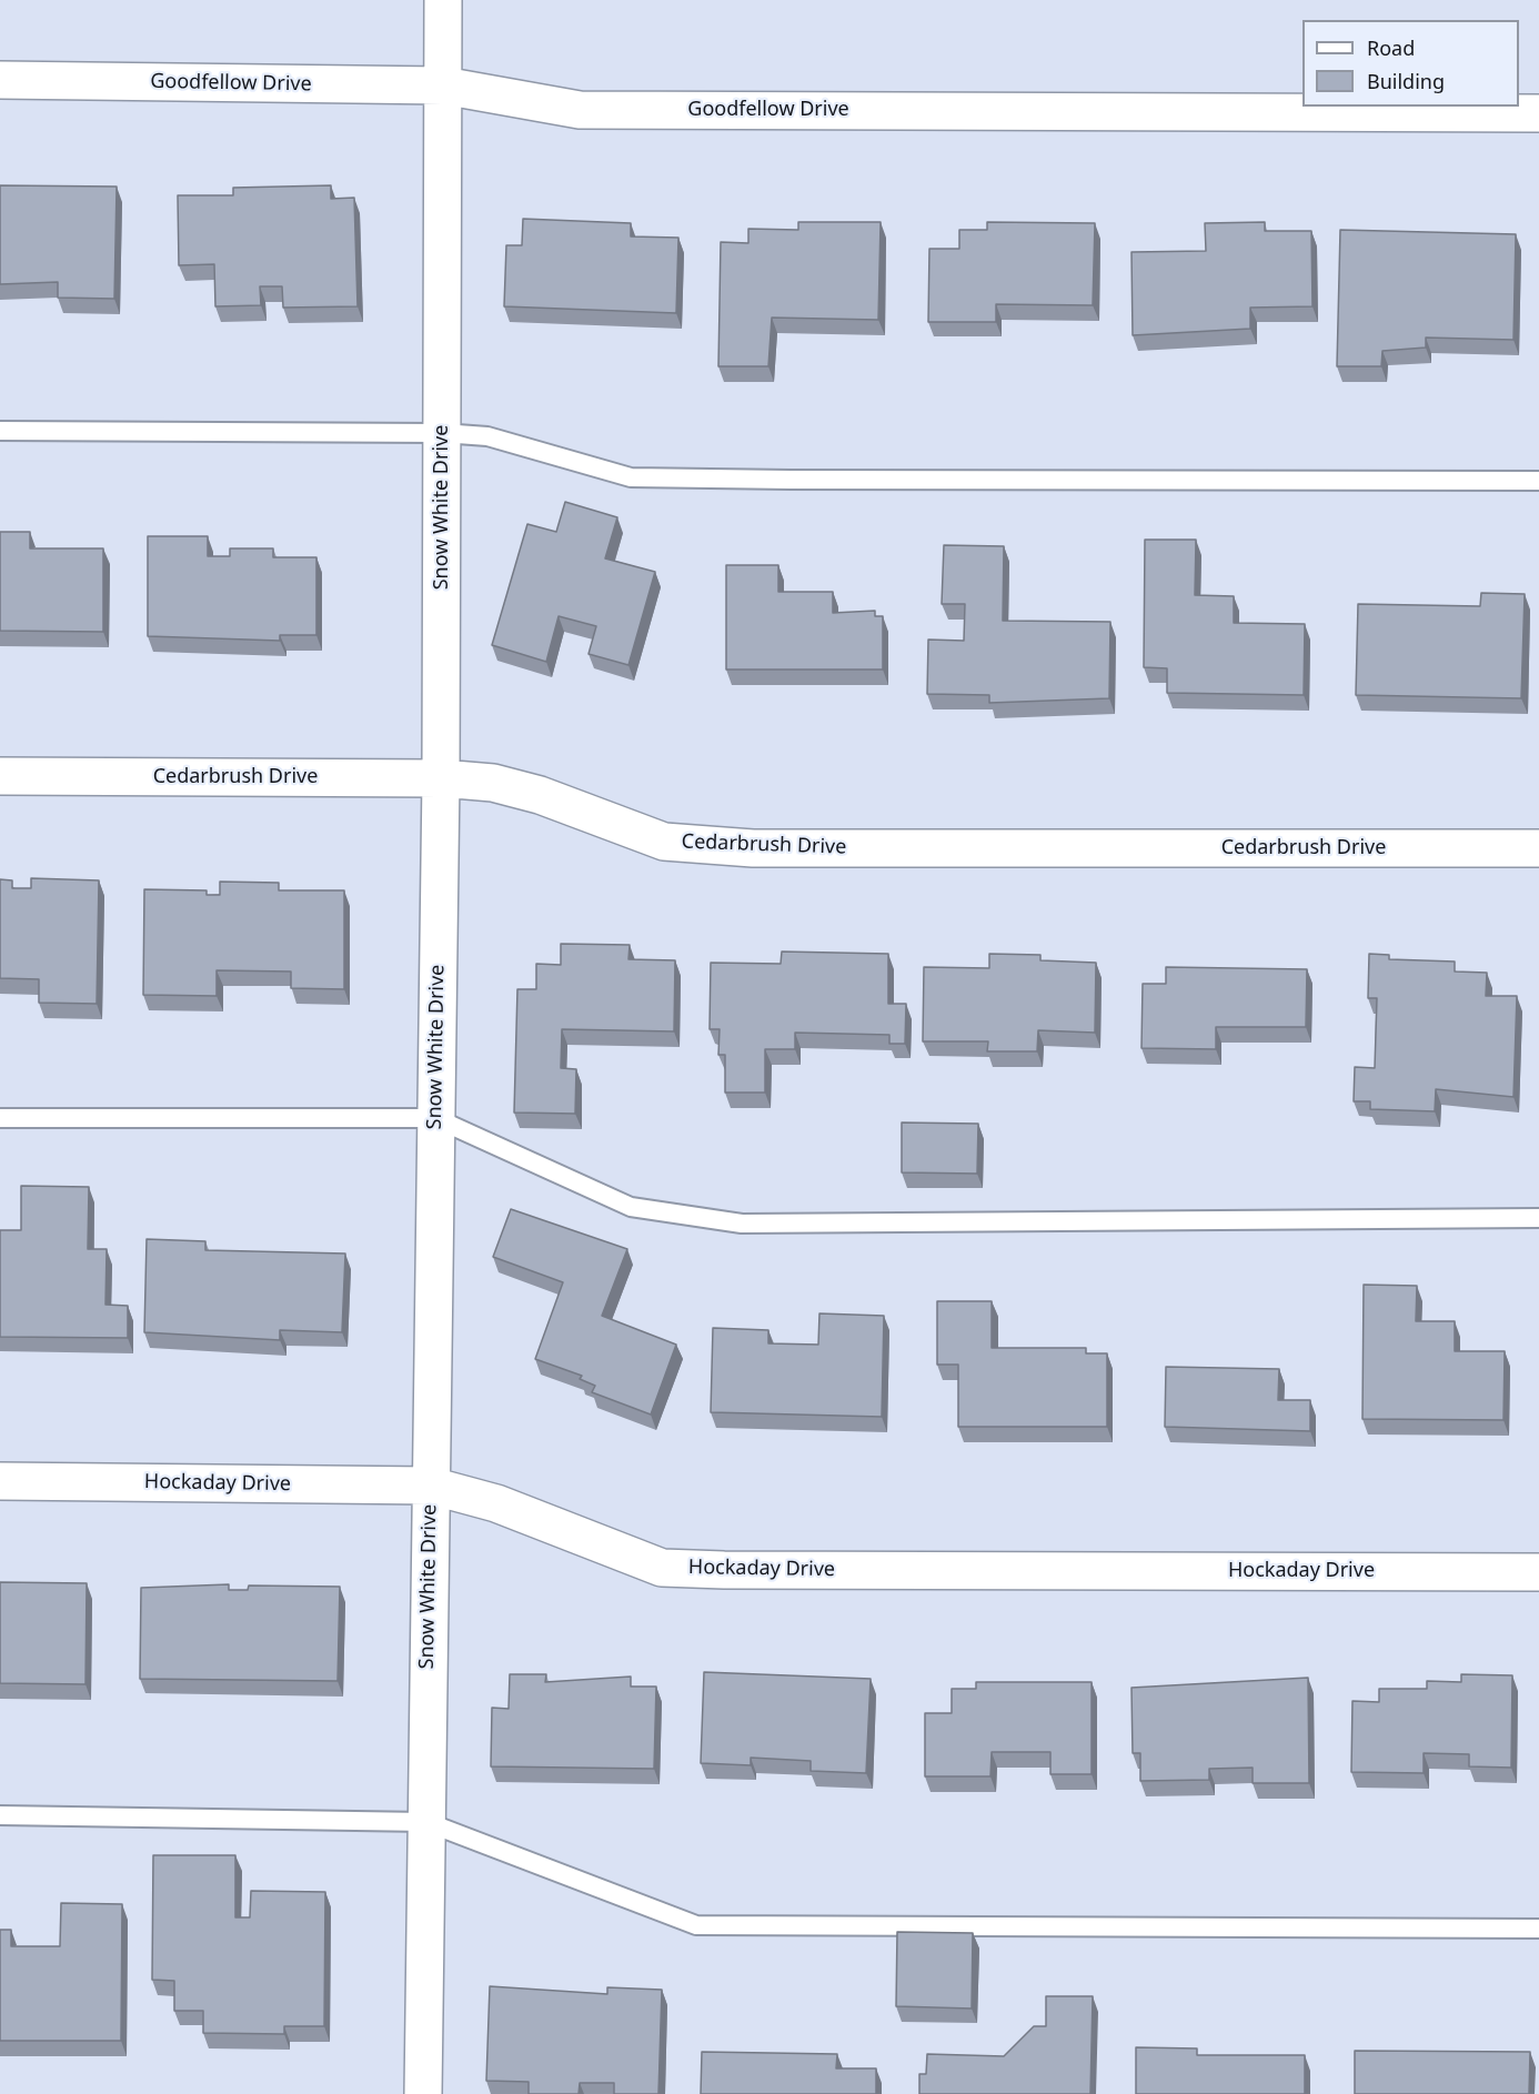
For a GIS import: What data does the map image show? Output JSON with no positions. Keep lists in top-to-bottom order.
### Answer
{
  "streets": {
    "street": [
      "Goodfellow Drive",
      "Snow White Drive",
      "Cedarbrush Drive",
      "Hockaday Drive"
    ]
  },
  "crossings": [
    ["Goodfellow Drive", "Snow White Drive"],
    ["Snow White Drive", "Cedarbrush Drive"],
    ["Snow White Drive", "Hockaday Drive"]
  ],
  "legend": ["Road", "Building"]
}
